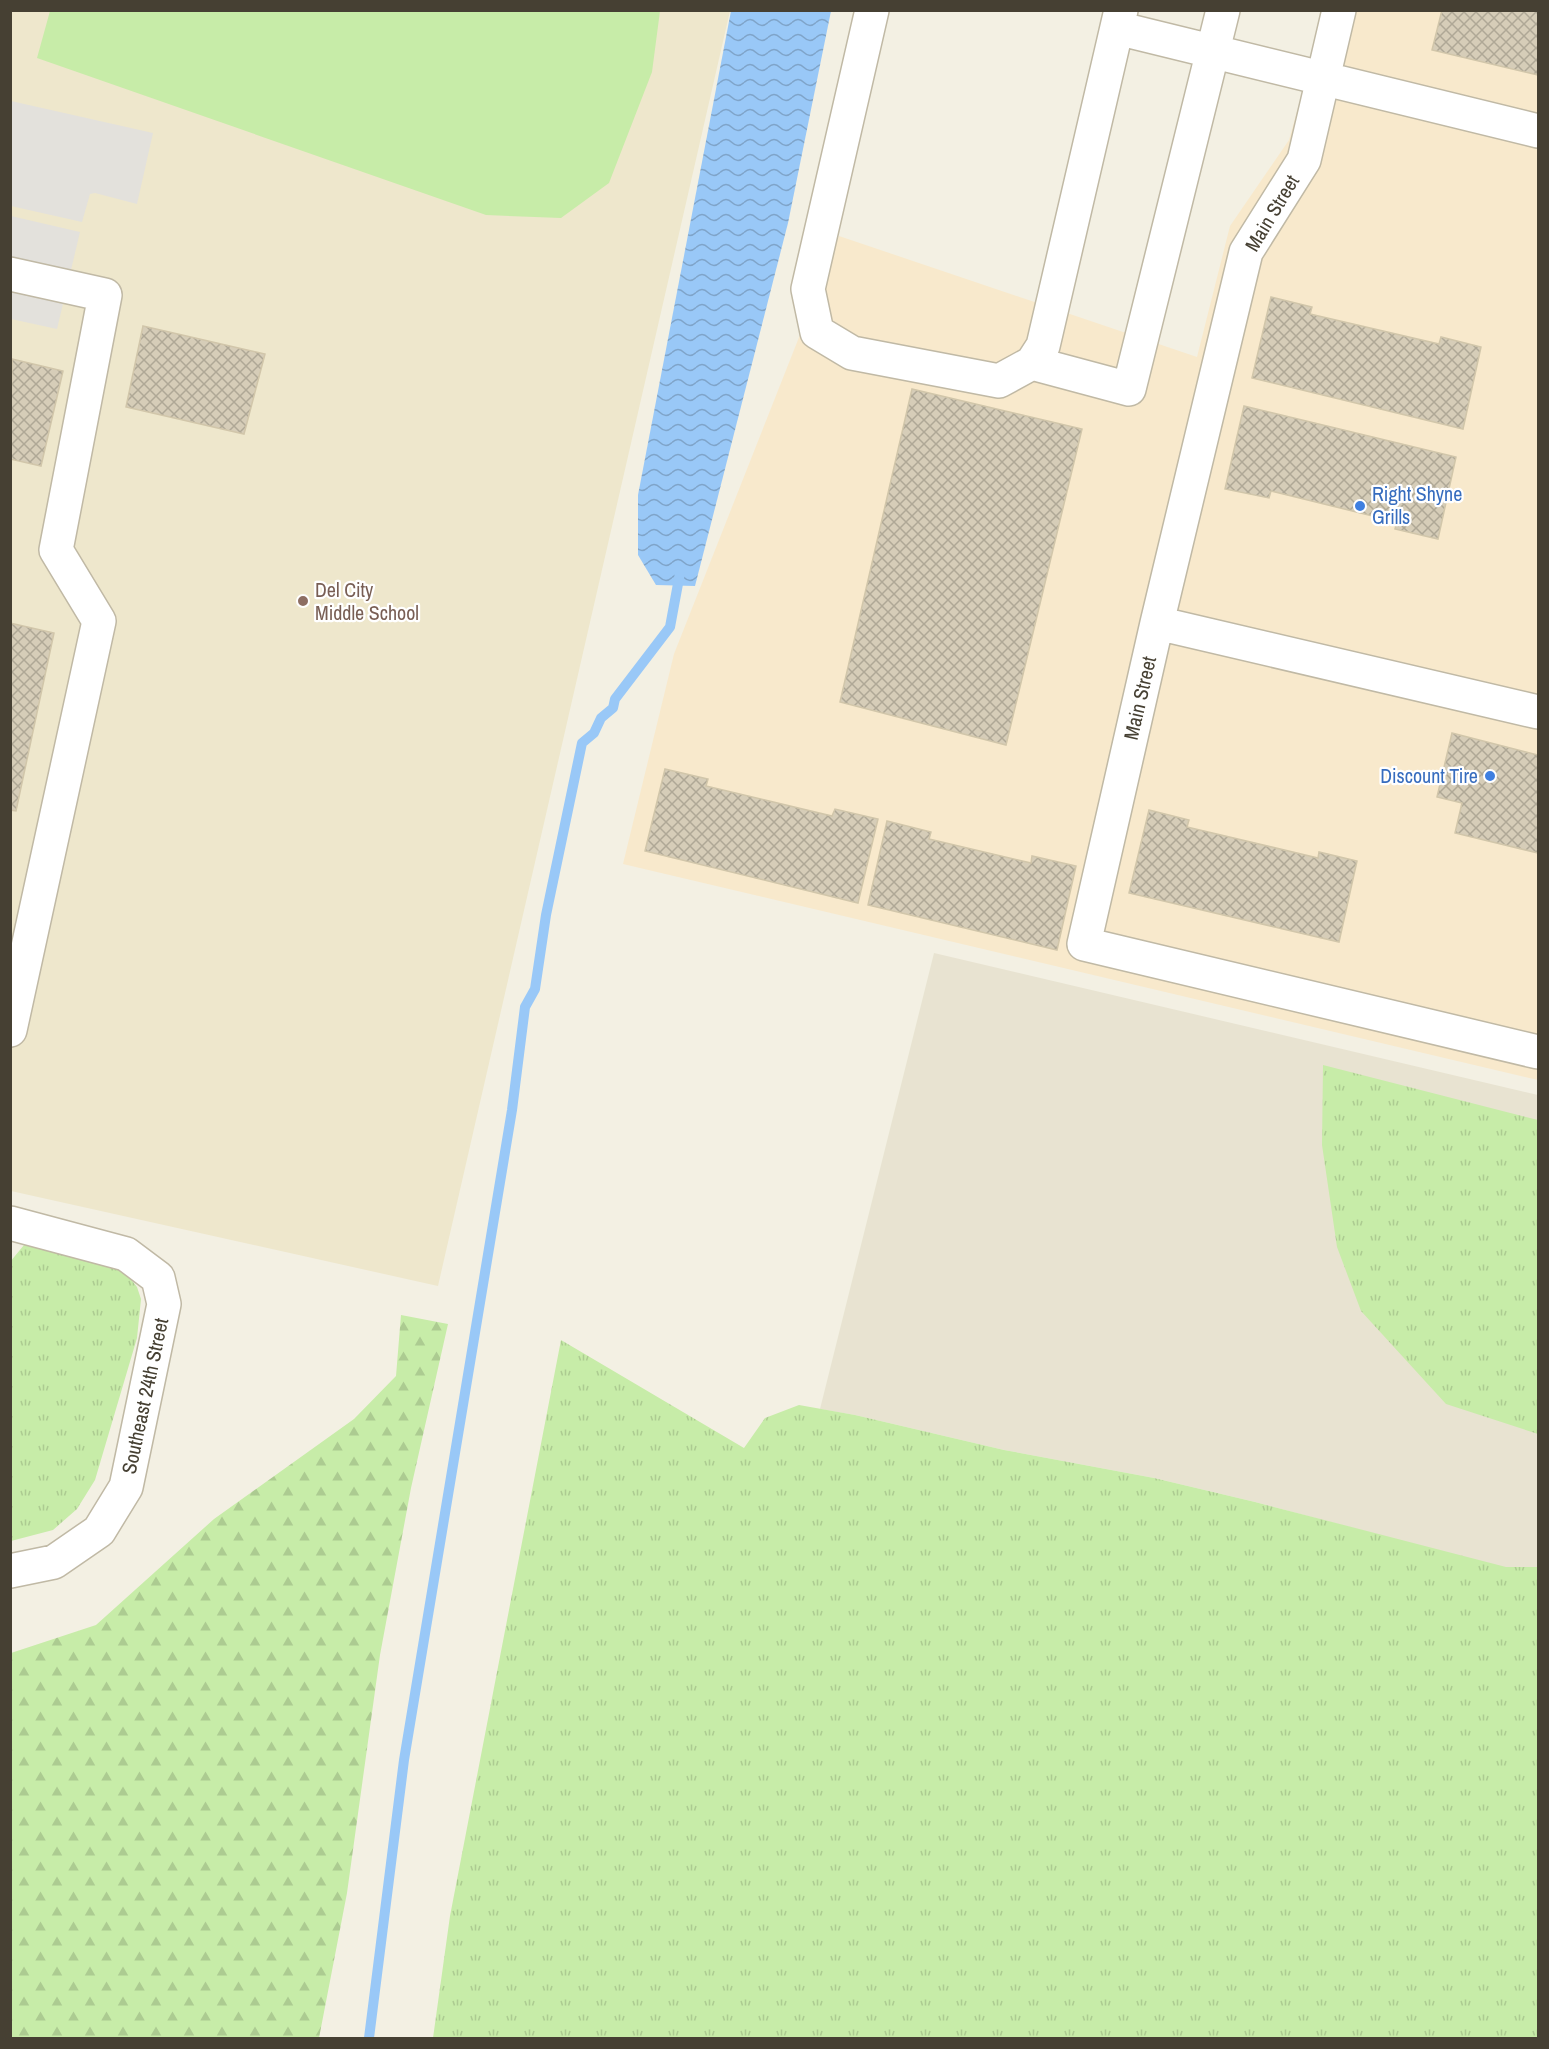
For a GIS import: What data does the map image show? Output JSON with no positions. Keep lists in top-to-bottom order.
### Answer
{
  "streets": {
    "street": ["Main Street", "Southeast 24th Street"]
  },
  "places": ["Right Shyne Grills", "Del City Middle School", "Discount Tire"]
}
